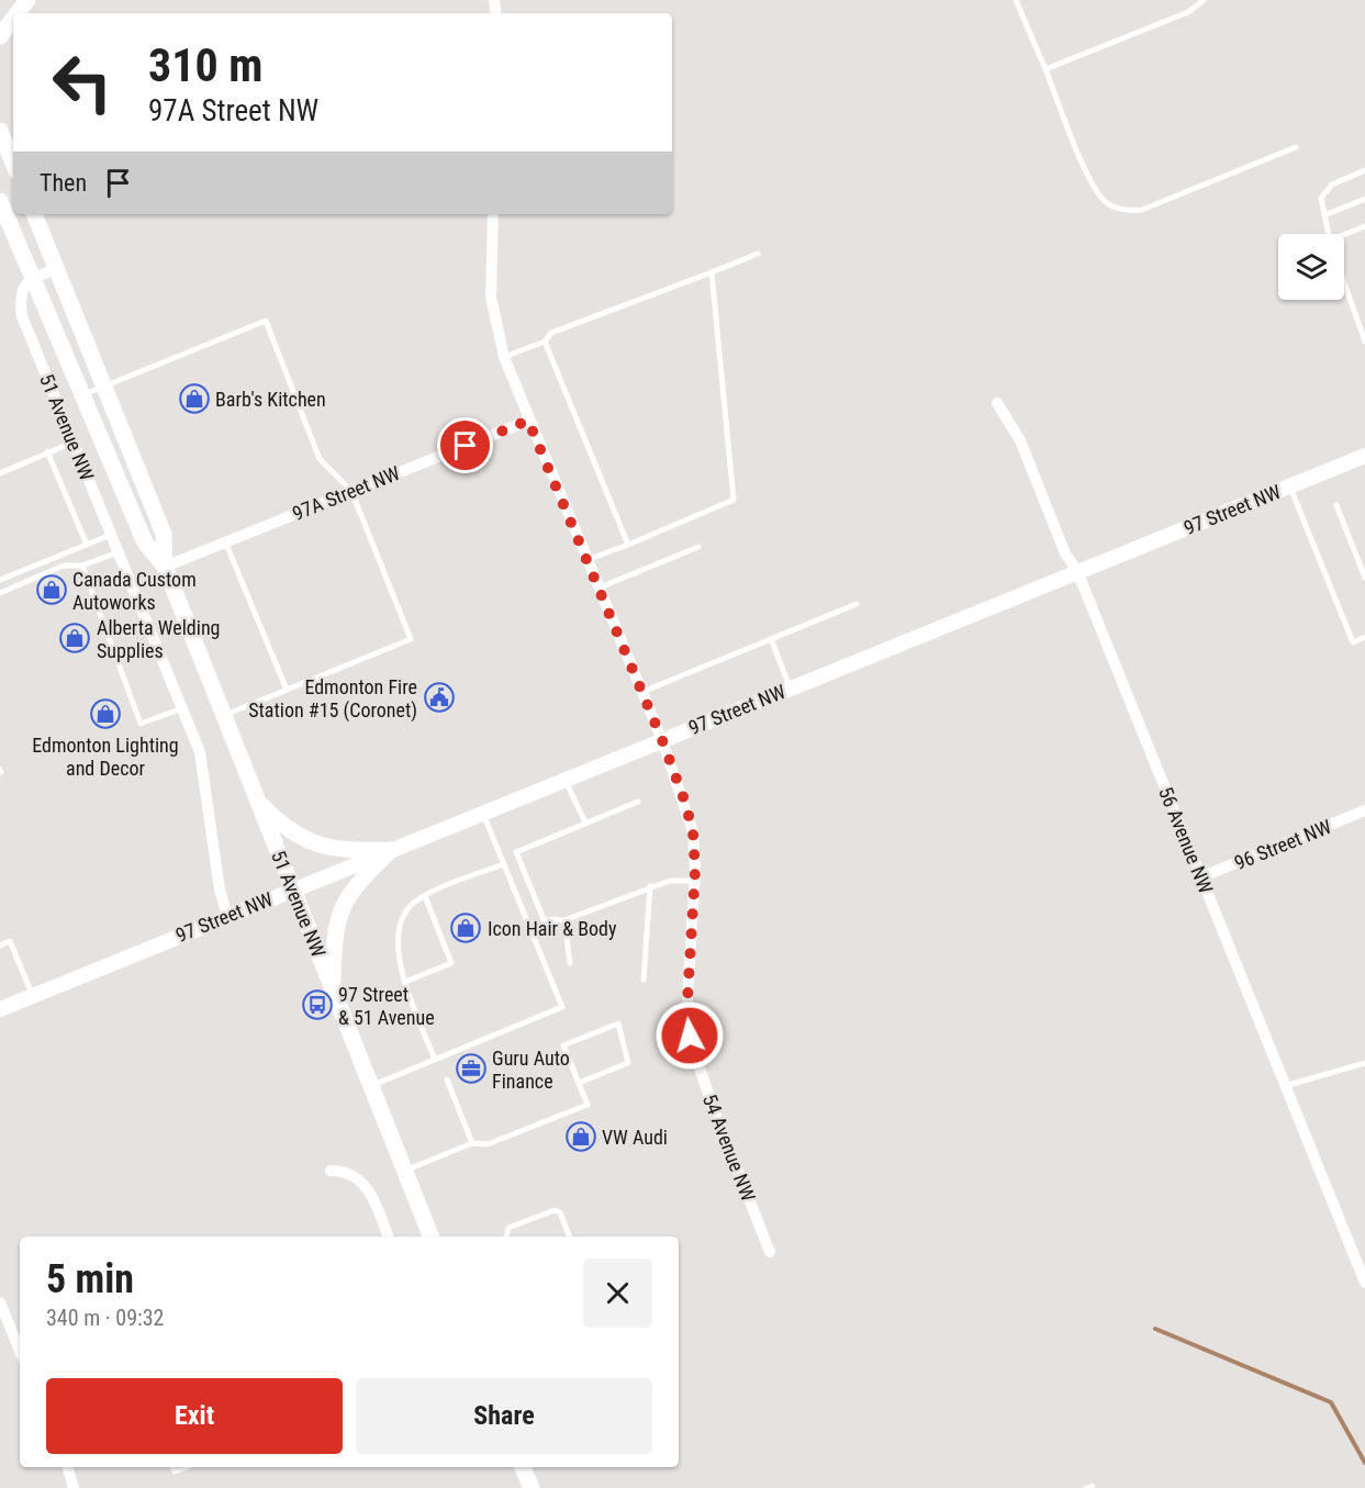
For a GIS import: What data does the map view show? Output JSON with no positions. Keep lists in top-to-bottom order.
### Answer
{
  "streets": {
    "main road": ["51 Avenue NW"],
    "street": [
      "97A Street NW",
      "97 Street NW",
      "56 Avenue NW",
      "96 Street NW",
      "54 Avenue NW"
    ]
  },
  "crossings": [
    ["51 Avenue NW", "97A Street NW"],
    ["51 Avenue NW", "97 Street NW"],
    ["97A Street NW", "54 Avenue NW"],
    ["97 Street NW", "56 Avenue NW"],
    ["97 Street NW", "54 Avenue NW"],
    ["56 Avenue NW", "96 Street NW"]
  ],
  "places": {
    "shop": [
      "Barb's Kitchen",
      "Canada Custom Autoworks",
      "Alberta Welding Supplies",
      "Edmonton Lighting and Decor",
      "Icon Hair & Body",
      "VW Audi"
    ],
    "public building": ["Edmonton Fire Station #15 (Coronet)"],
    "bus stop": ["97 Street & 51 Avenue"],
    "office": ["Guru Auto Finance"]
  },
  "page": {
    "turn": ["310 m", "97A Street NW"],
    "then": "Then",
    "heading": ["5 min", "340 m · 09:32"],
    "buttons": ["Exit", "Share"]
  }
}
